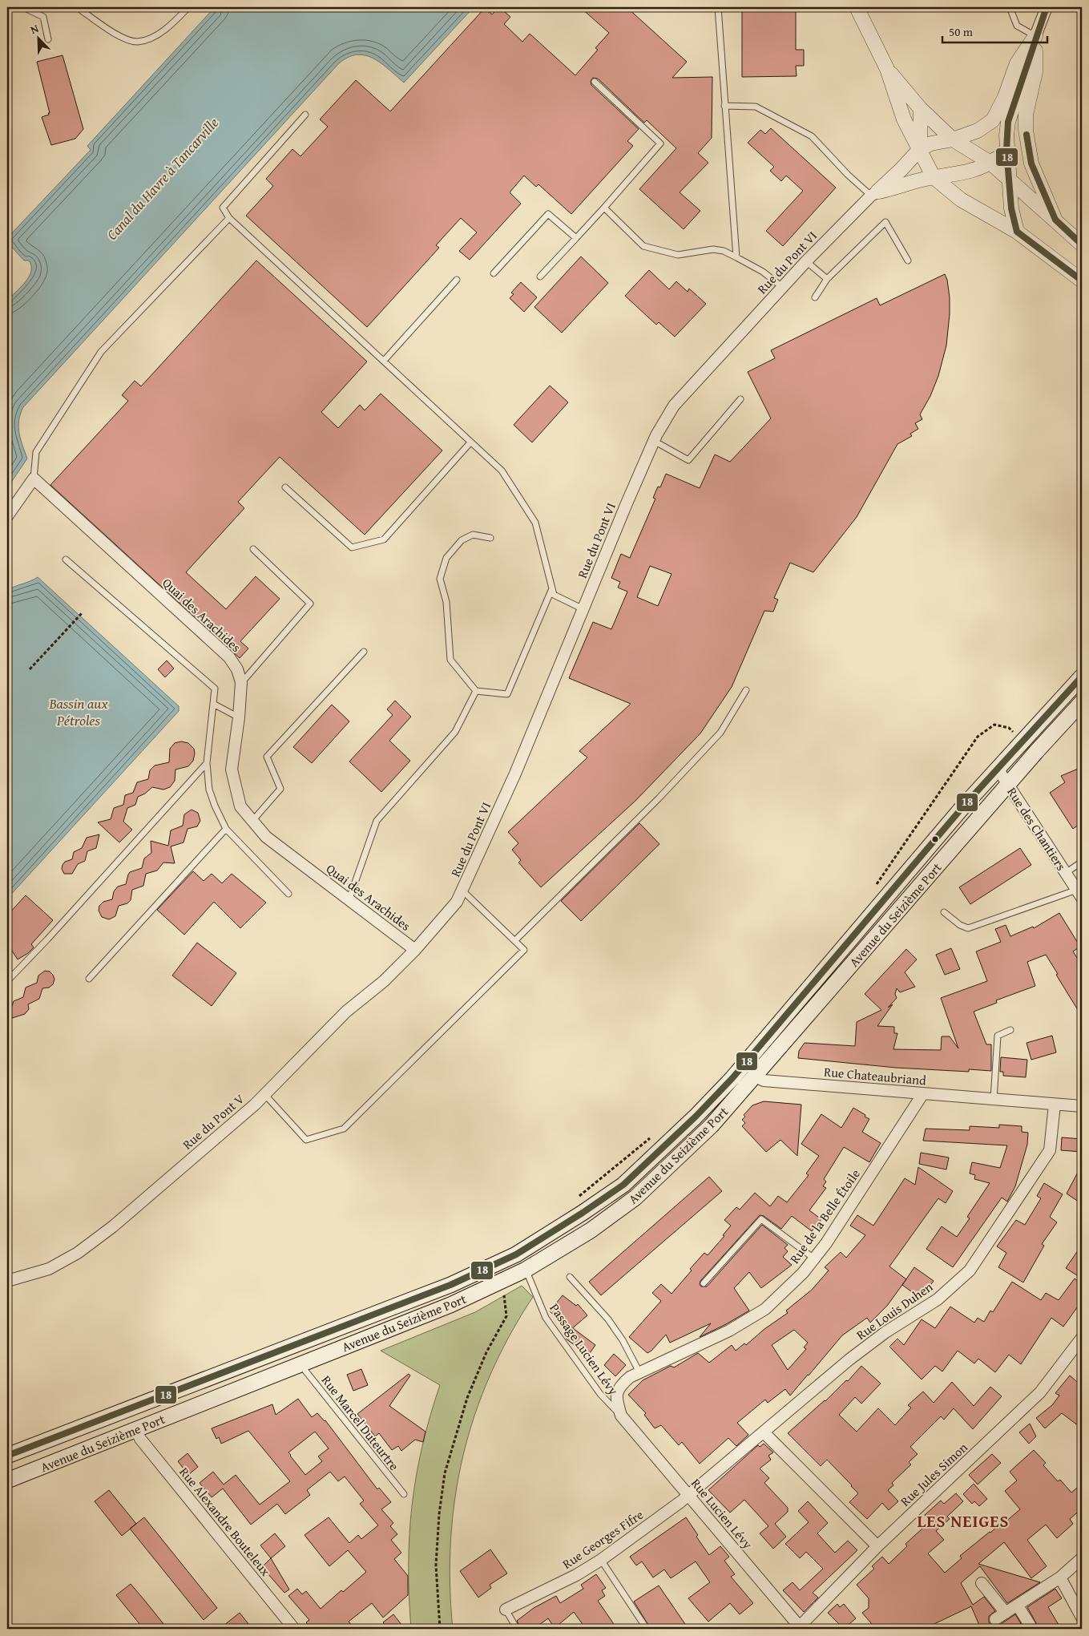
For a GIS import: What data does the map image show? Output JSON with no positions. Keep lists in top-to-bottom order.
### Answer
{
  "streets": {
    "main road": ["Avenue du Seizième Port"],
    "street": [
      "Rue du Pont VI",
      "Quai des Arachides",
      "Rue des Chantiers",
      "Rue Chateaubriand",
      "Rue du Pont V",
      "Rue de la Belle Étoile",
      "Rue Louis Duhen",
      "Rue Jules Simon",
      "Rue Lucien Lévy",
      "Rue Alexandre Bouteleux",
      "Rue Georges Fifre"
    ],
    "lane": ["Passage Lucien Lévy", "Rue Marcel Duteurtre"]
  },
  "crossings": [
    ["Rue du Pont VI", "Quai des Arachides"],
    ["Rue du Pont VI", "Rue du Pont V"],
    ["Quai des Arachides", "Rue du Pont V"],
    ["Rue des Chantiers", "Avenue du Seizième Port"],
    ["Avenue du Seizième Port", "Rue Chateaubriand"],
    ["Avenue du Seizième Port", "Passage Lucien Lévy"],
    ["Avenue du Seizième Port", "Rue Marcel Duteurtre"],
    ["Avenue du Seizième Port", "Rue Alexandre Bouteleux"],
    ["Rue Chateaubriand", "Rue de la Belle Étoile"],
    ["Rue Chateaubriand", "Rue Louis Duhen"],
    ["Rue de la Belle Étoile", "Passage Lucien Lévy"],
    ["Rue de la Belle Étoile", "Rue Lucien Lévy"],
    ["Rue Louis Duhen", "Rue Lucien Lévy"],
    ["Rue Louis Duhen", "Rue Georges Fifre"],
    ["Passage Lucien Lévy", "Rue Lucien Lévy"],
    ["Rue Jules Simon", "Rue Lucien Lévy"],
    ["Rue Lucien Lévy", "Rue Georges Fifre"]
  ],
  "districts": ["LES NEIGES"],
  "water": ["Canal du Havre à Tancarville", "Bassin aux Pétroles"],
  "lines": ["transit line 18"],
  "scale_bar": "50 m",
  "north": "top left"
}
